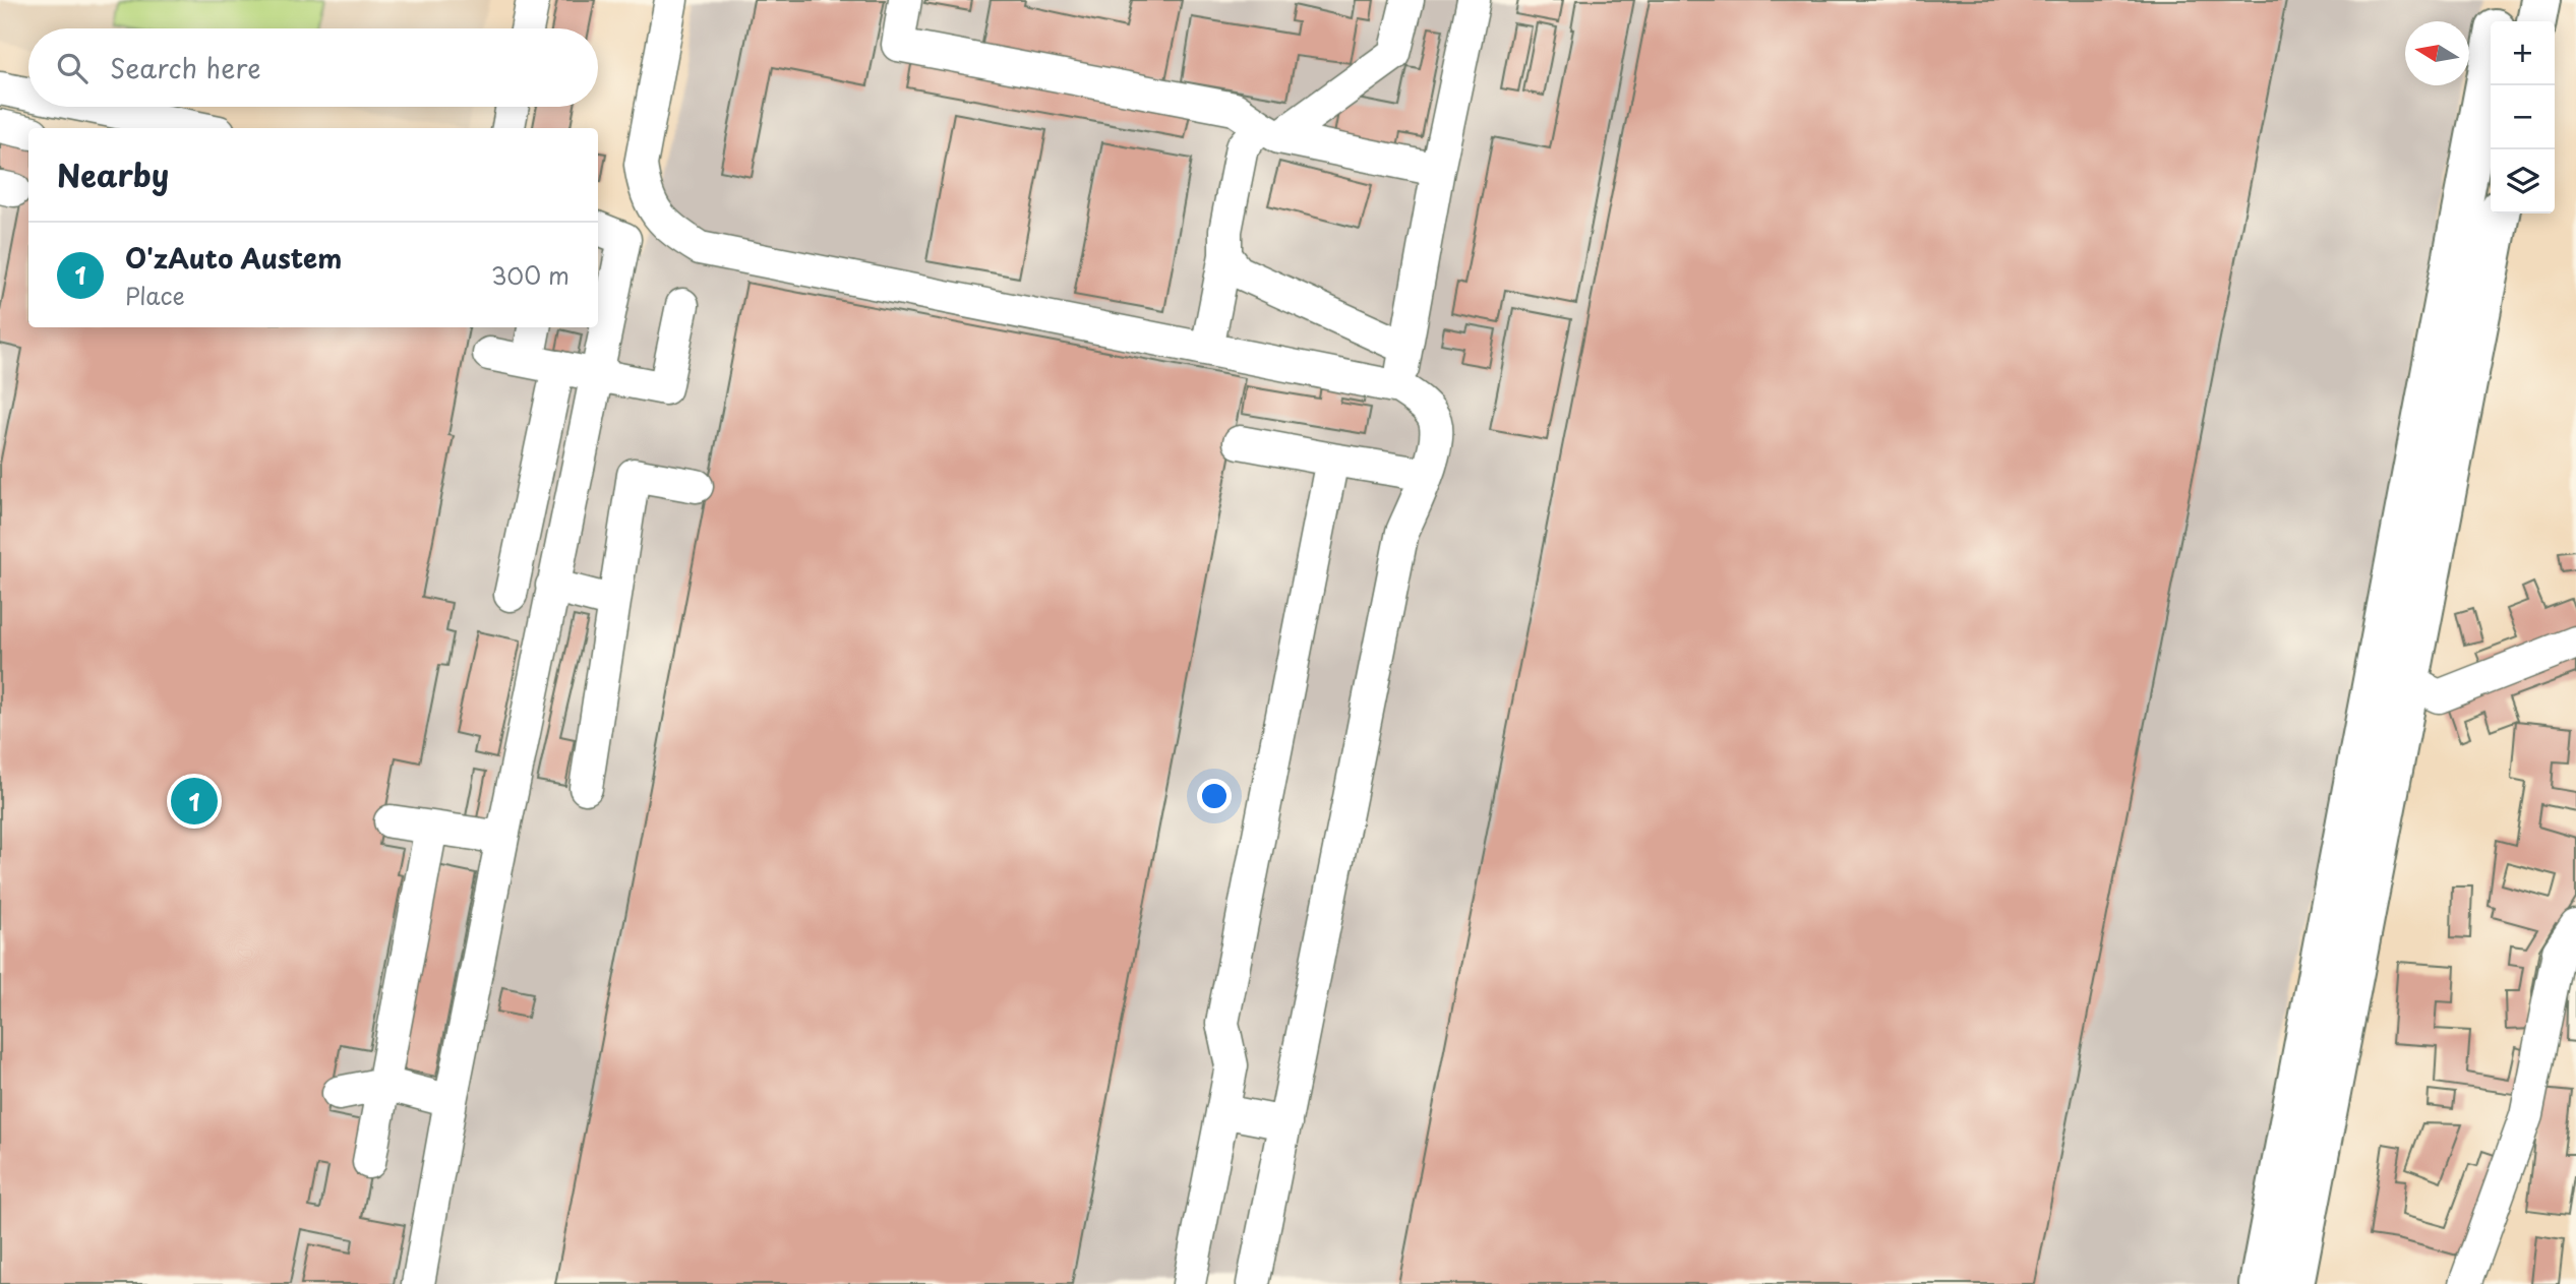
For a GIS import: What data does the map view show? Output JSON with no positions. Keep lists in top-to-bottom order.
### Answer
{
  "north": "left",
  "page": {
    "map_buttons": ["+", "−"],
    "search": "Search here",
    "heading": "Nearby",
    "list": [
      {
        "mark": "1",
        "name": "O'zAuto Austem",
        "note": "Place",
        "value": "300 m"
      }
    ],
    "pins": "1"
  }
}
